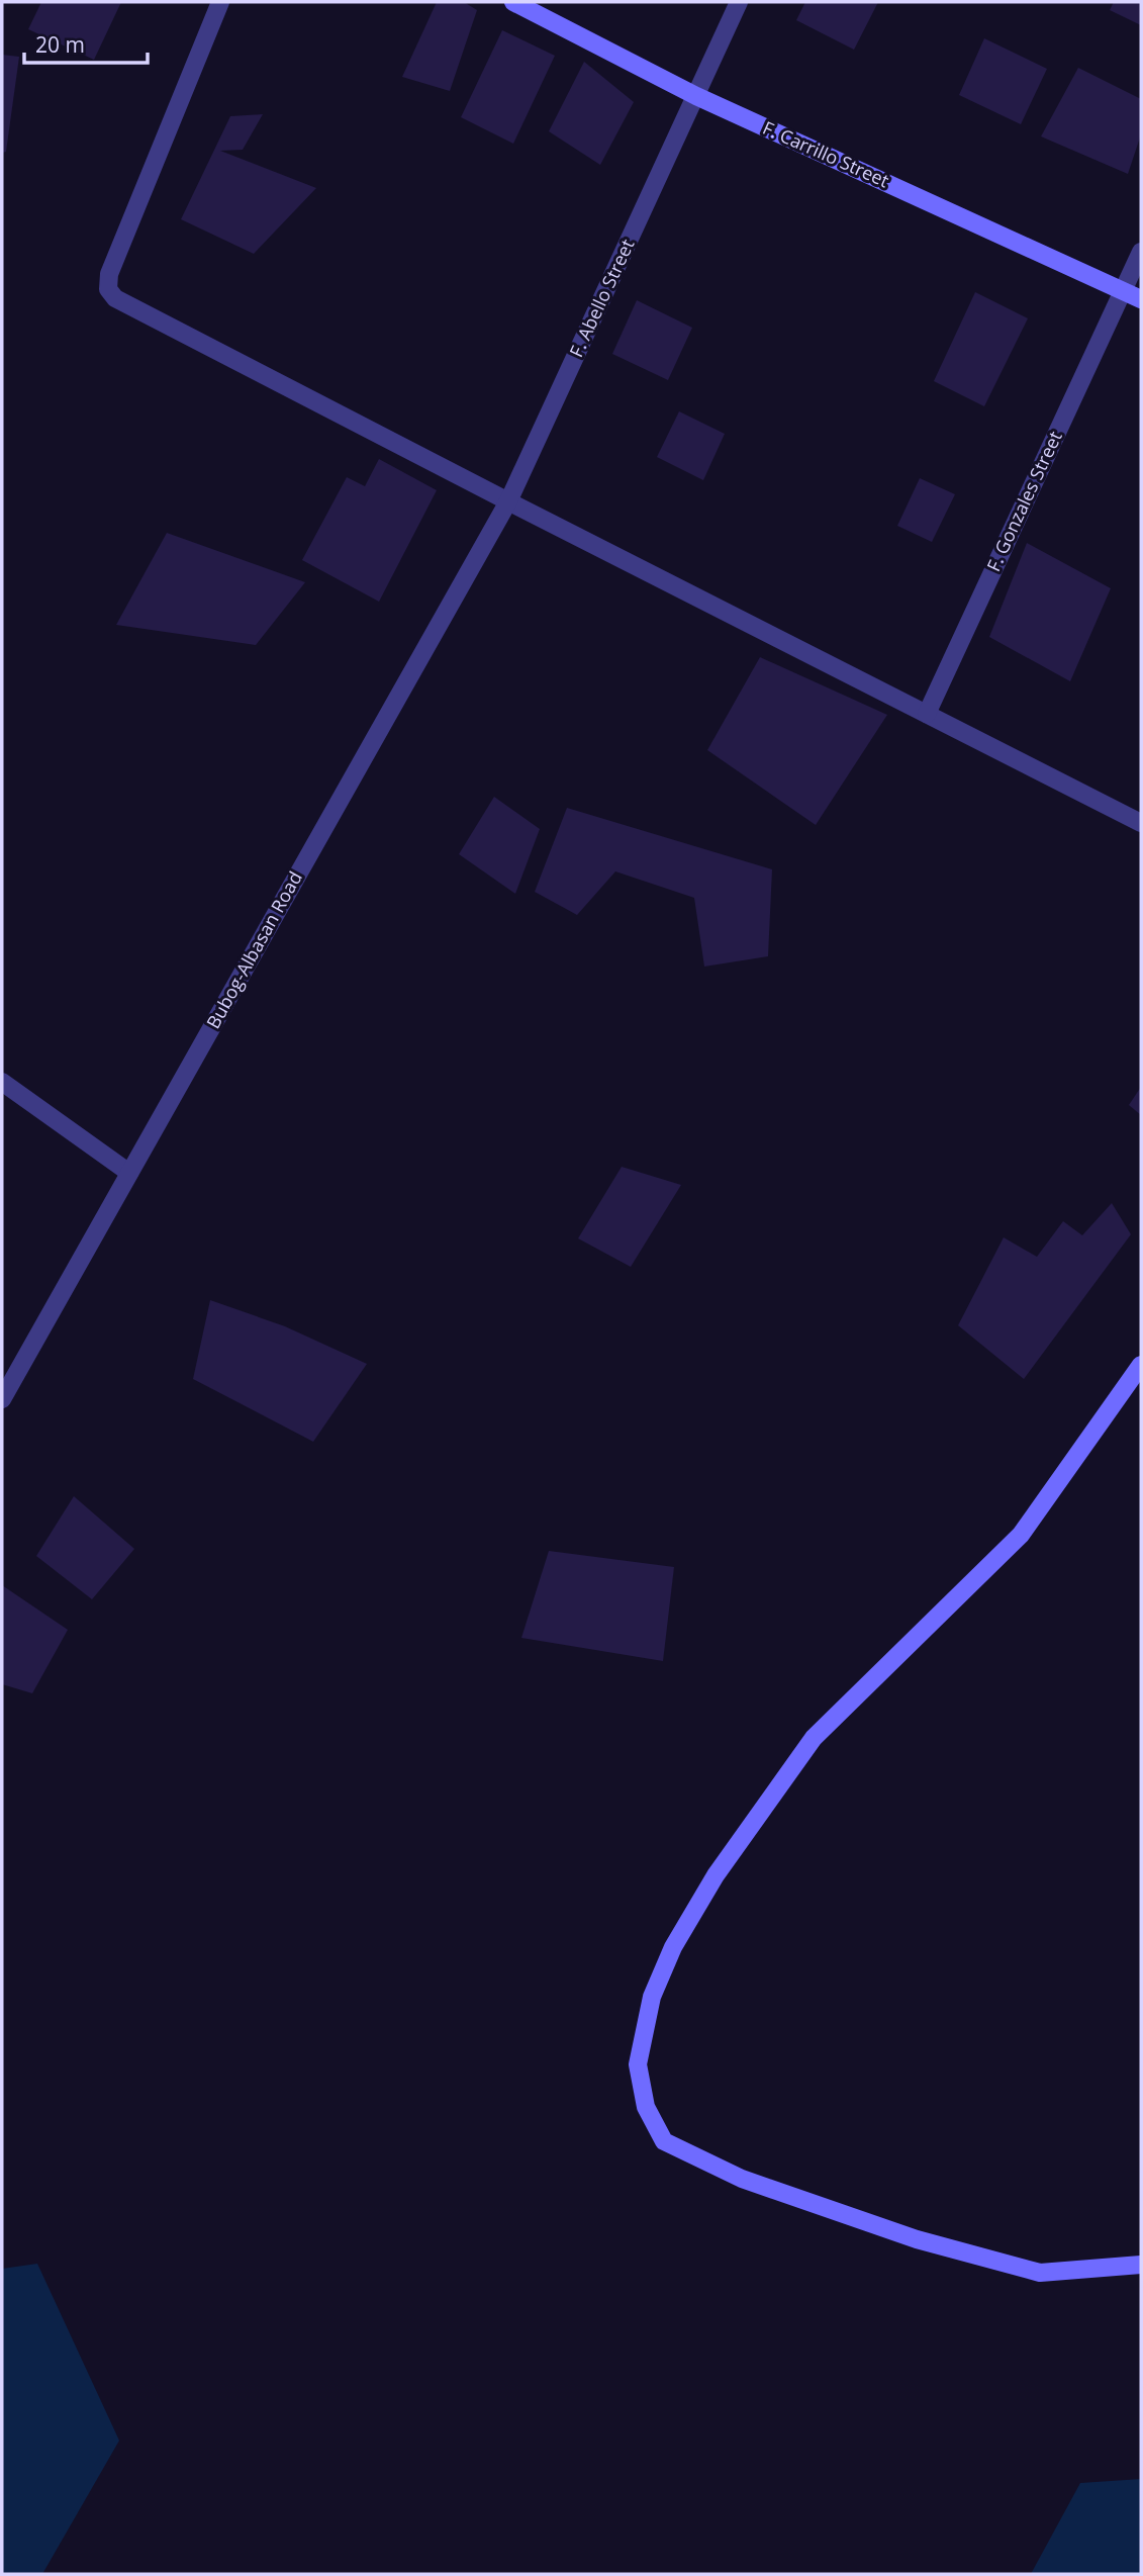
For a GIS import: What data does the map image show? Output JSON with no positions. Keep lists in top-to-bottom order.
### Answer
{
  "streets": {
    "street": [
      "F. Carrillo Street",
      "F. Abello Street",
      "F. Gonzales Street",
      "Bubog-Albasan Road"
    ]
  },
  "crossings": [
    ["F. Carrillo Street", "F. Abello Street"],
    ["F. Carrillo Street", "F. Gonzales Street"],
    ["F. Abello Street", "Bubog-Albasan Road"]
  ],
  "scale_bar": "20 m"
}
